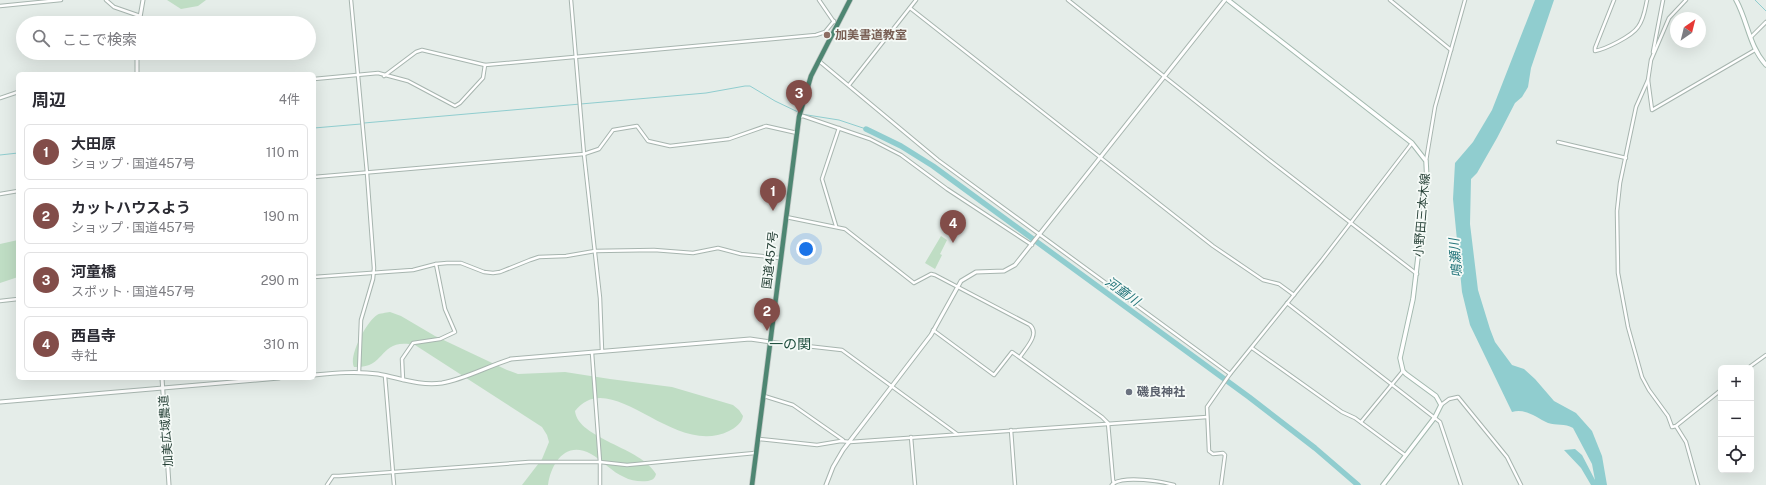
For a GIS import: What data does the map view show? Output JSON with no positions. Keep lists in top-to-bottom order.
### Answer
{
  "streets": {
    "highway": ["国道457号"],
    "main road": ["小野田三本木線"],
    "street": ["加美広域農道"]
  },
  "districts": ["一の関"],
  "water": ["鳴瀬川", "河童川"],
  "places": ["加美書道教室", "磯良神社"],
  "north": "top right",
  "page": {
    "search": "ここで検索",
    "heading": ["周辺", "4件"],
    "pins": [
      "3",
      "1",
      "4",
      "2"
    ],
    "list": [
      {
        "mark": "1",
        "name": "大田原",
        "note": "ショップ · 国道457号",
        "value": "110 m"
      },
      {
        "mark": "2",
        "name": "カットハウスよう",
        "note": "ショップ · 国道457号",
        "value": "190 m"
      },
      {
        "mark": "3",
        "name": "河童橋",
        "note": "スポット · 国道457号",
        "value": "290 m"
      },
      {
        "mark": "4",
        "name": "西昌寺",
        "note": "寺社",
        "value": "310 m"
      }
    ],
    "map_buttons": ["+", "−"]
  }
}
